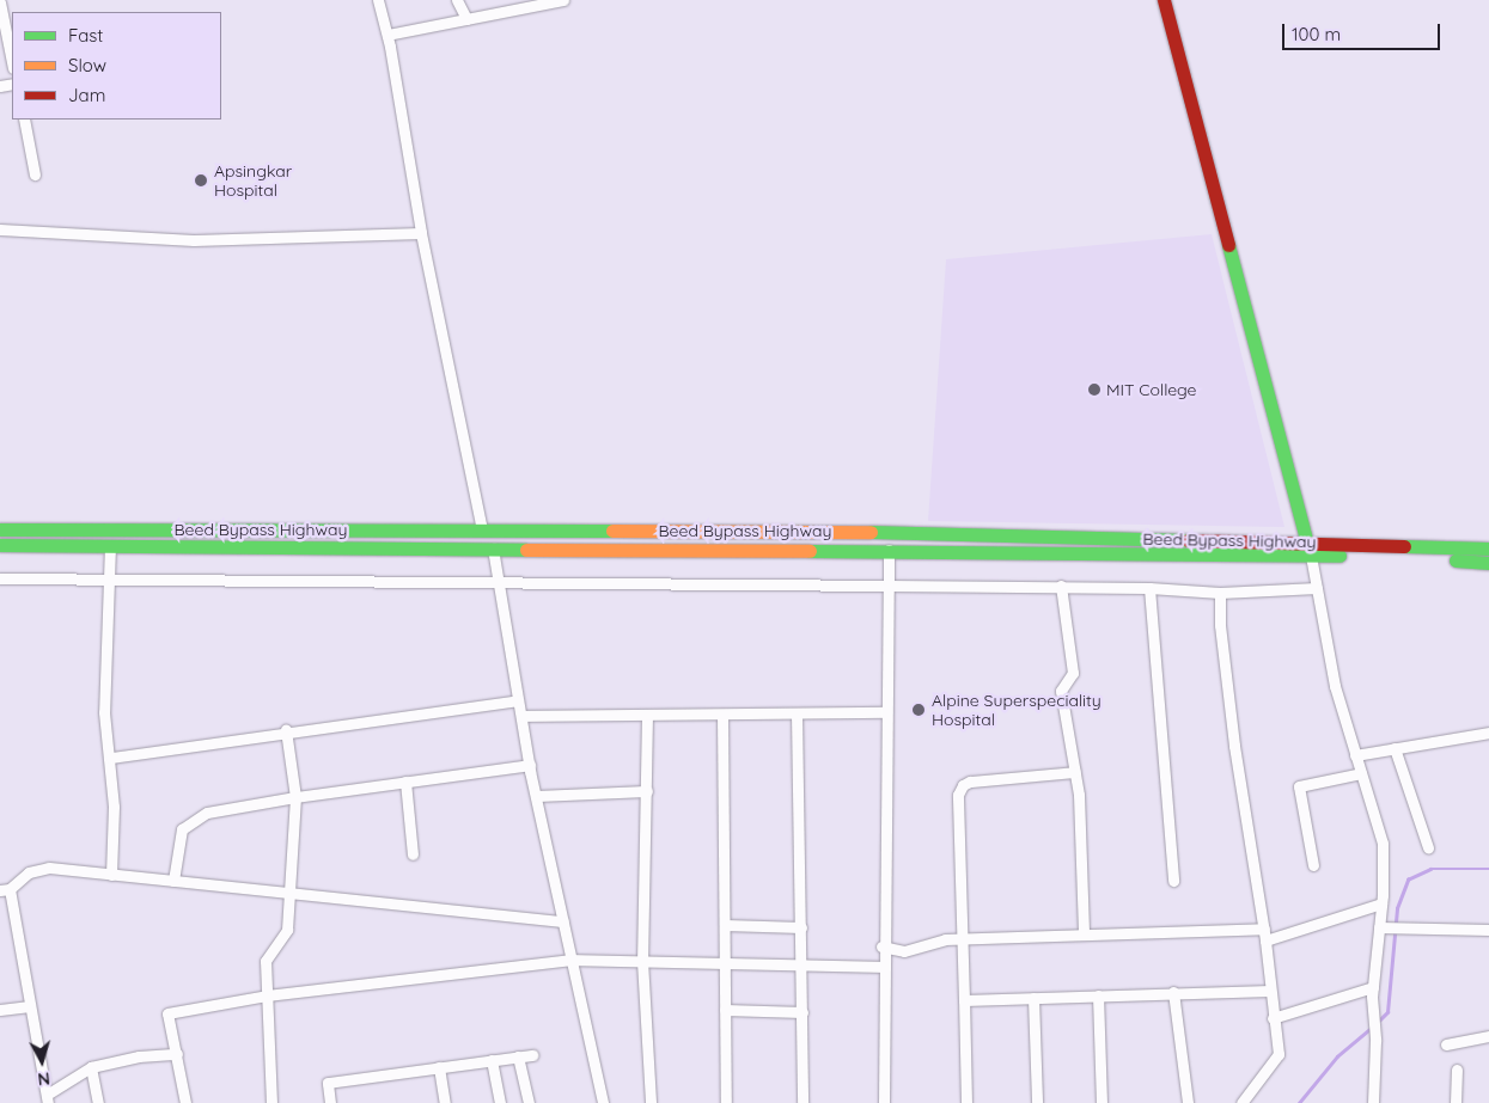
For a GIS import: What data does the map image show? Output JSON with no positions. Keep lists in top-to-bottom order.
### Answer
{
  "streets": {
    "main road": ["Beed Bypass Highway"]
  },
  "places": ["Apsingkar Hospital", "MIT College", "Alpine Superspeciality Hospital"],
  "legend": ["Fast", "Slow", "Jam"],
  "scale_bar": "100 m",
  "north": "bottom"
}
